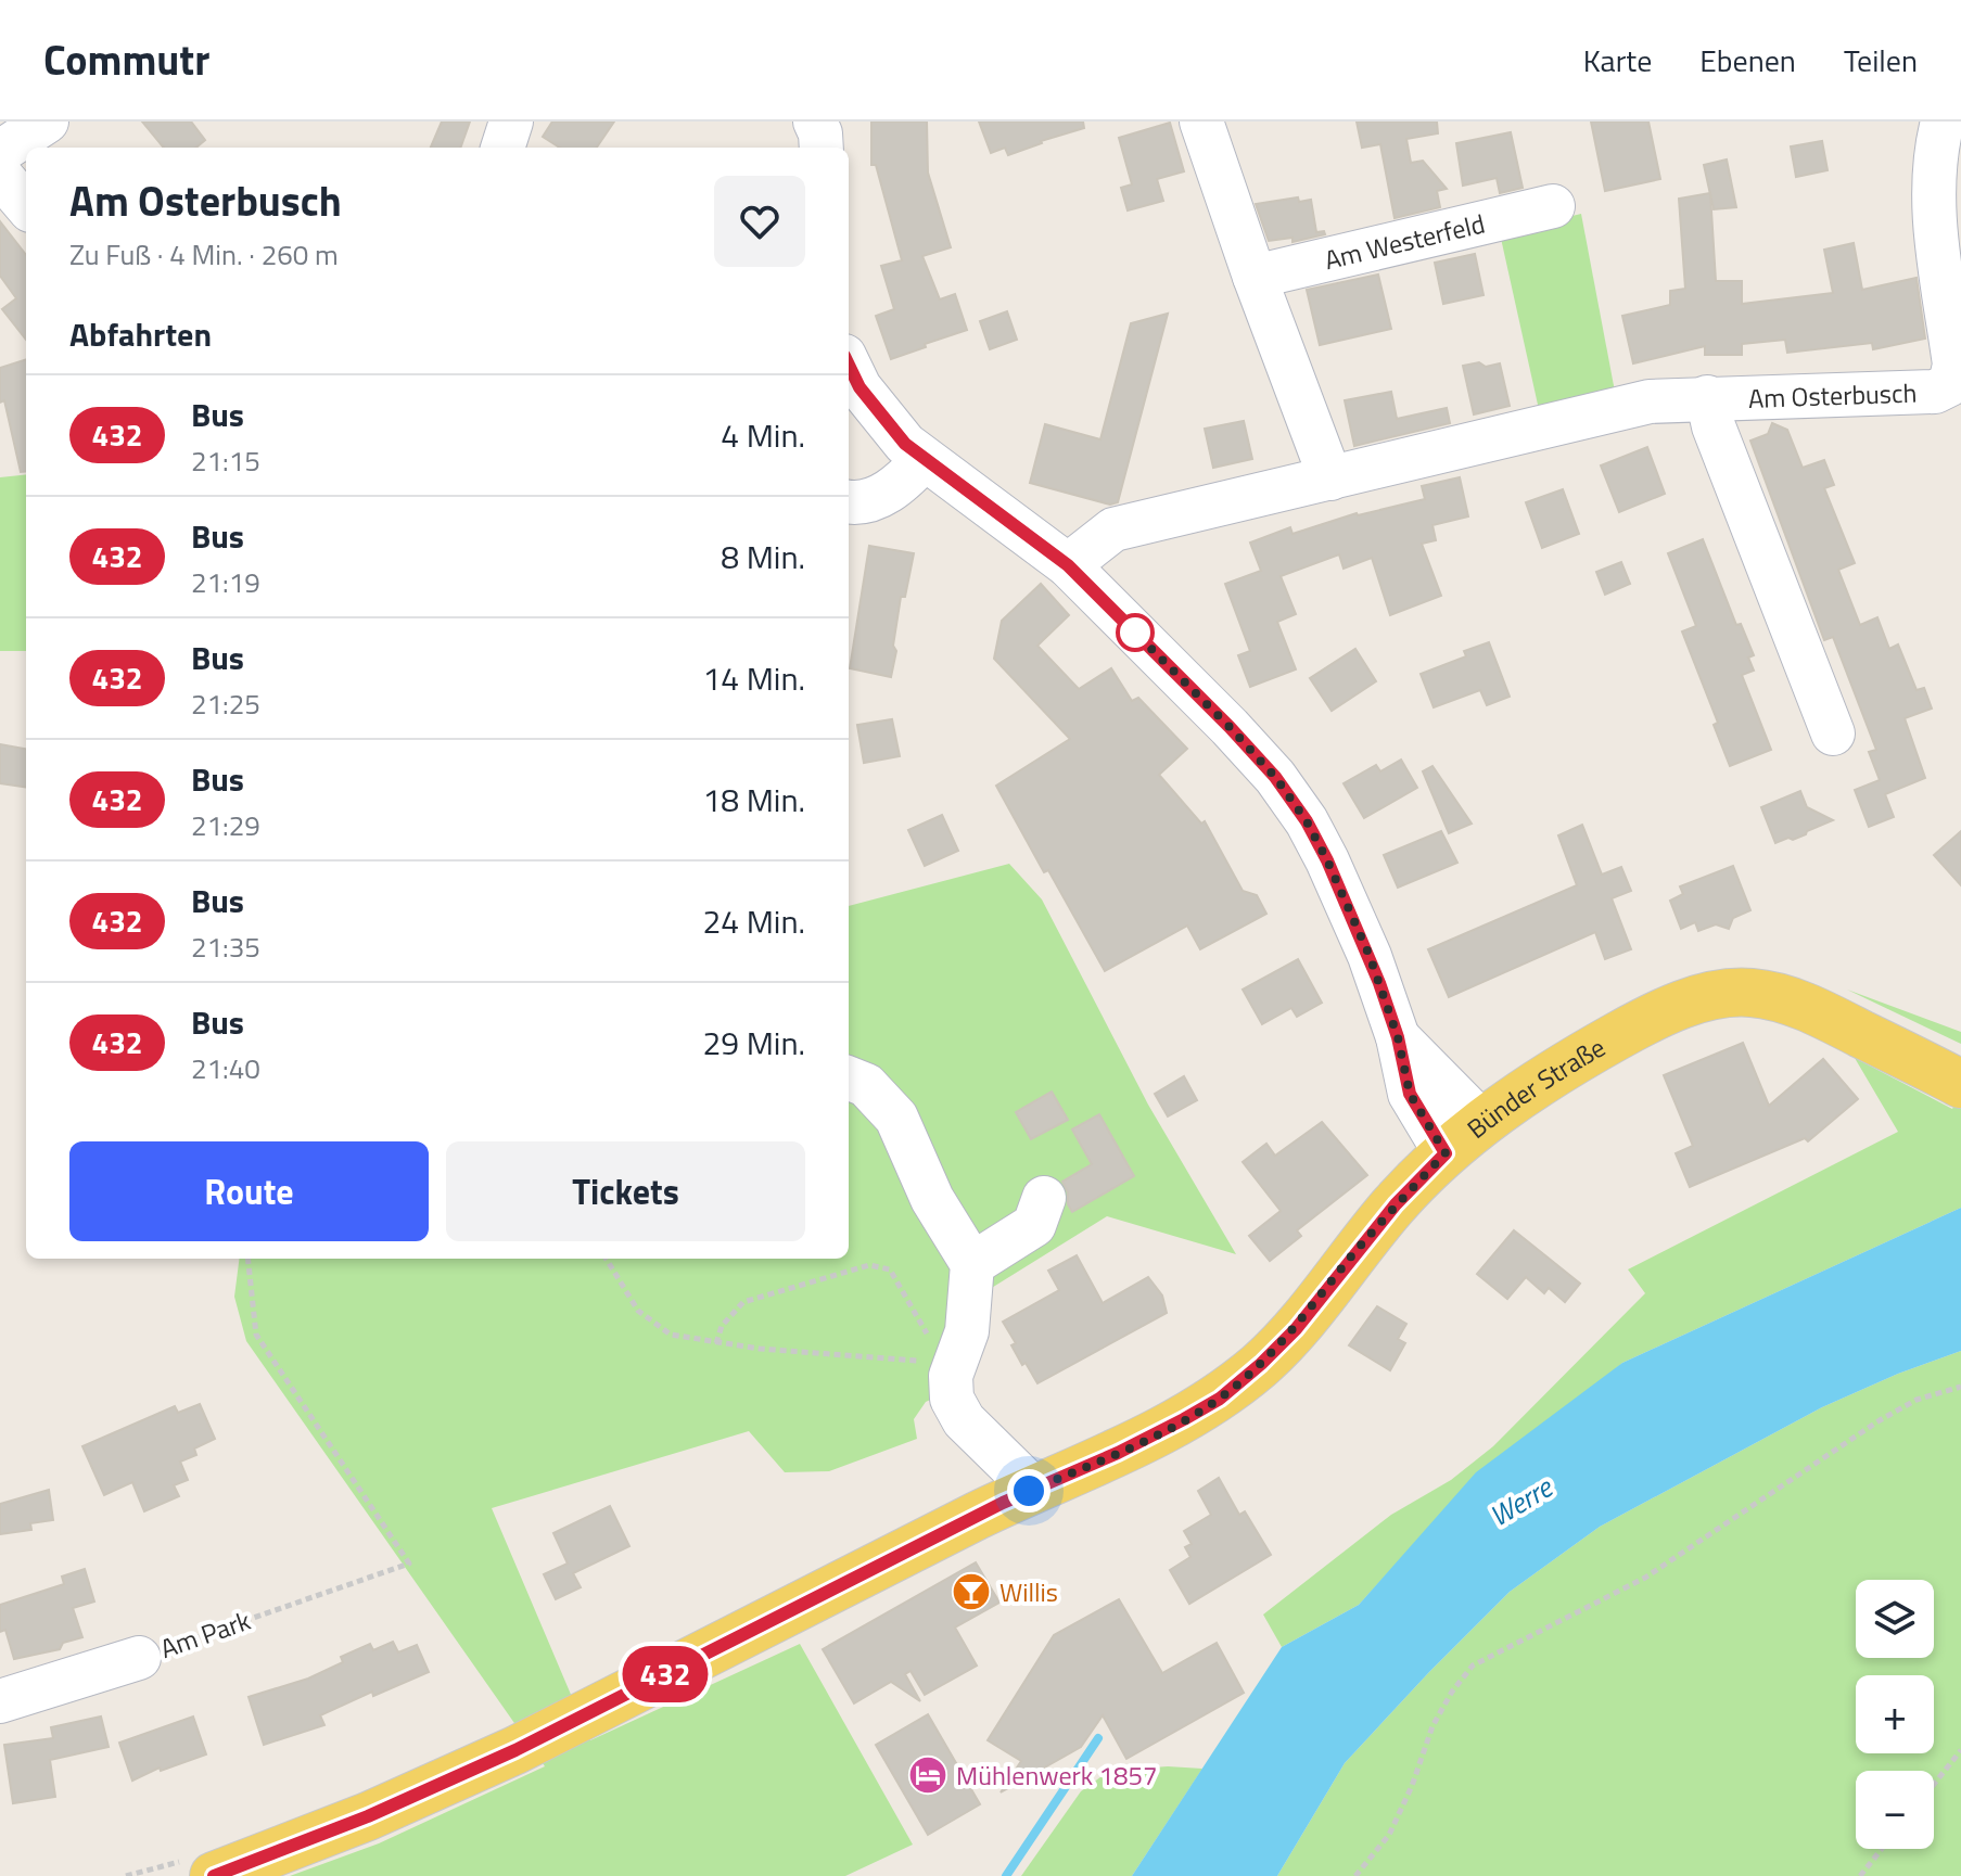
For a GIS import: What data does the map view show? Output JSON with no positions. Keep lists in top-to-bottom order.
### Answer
{
  "streets": {
    "main road": ["Bünder Straße"],
    "street": ["Am Westerfeld", "Am Osterbusch", "Am Park"]
  },
  "water": ["Werre"],
  "places": {
    "bar": ["Willis"],
    "hotel": ["Mühlenwerk 1857"]
  },
  "lines": ["bus line 432"],
  "page": {
    "header": "Commutr",
    "nav": ["Karte", "Ebenen", "Teilen"],
    "on_map": "432",
    "heading": [
      ["Am Osterbusch", "Zu Fuß · 4 Min. · 260 m"],
      "Abfahrten"
    ],
    "list": [
      {
        "mark": "432",
        "name": "Bus",
        "note": "21:15",
        "value": "4 Min."
      },
      {
        "mark": "432",
        "name": "Bus",
        "note": "21:19",
        "value": "8 Min."
      },
      {
        "mark": "432",
        "name": "Bus",
        "note": "21:25",
        "value": "14 Min."
      },
      {
        "mark": "432",
        "name": "Bus",
        "note": "21:29",
        "value": "18 Min."
      },
      {
        "mark": "432",
        "name": "Bus",
        "note": "21:35",
        "value": "24 Min."
      },
      {
        "mark": "432",
        "name": "Bus",
        "note": "21:40",
        "value": "29 Min."
      }
    ],
    "buttons": ["Route", "Tickets"],
    "map_buttons": ["+", "−"]
  }
}
